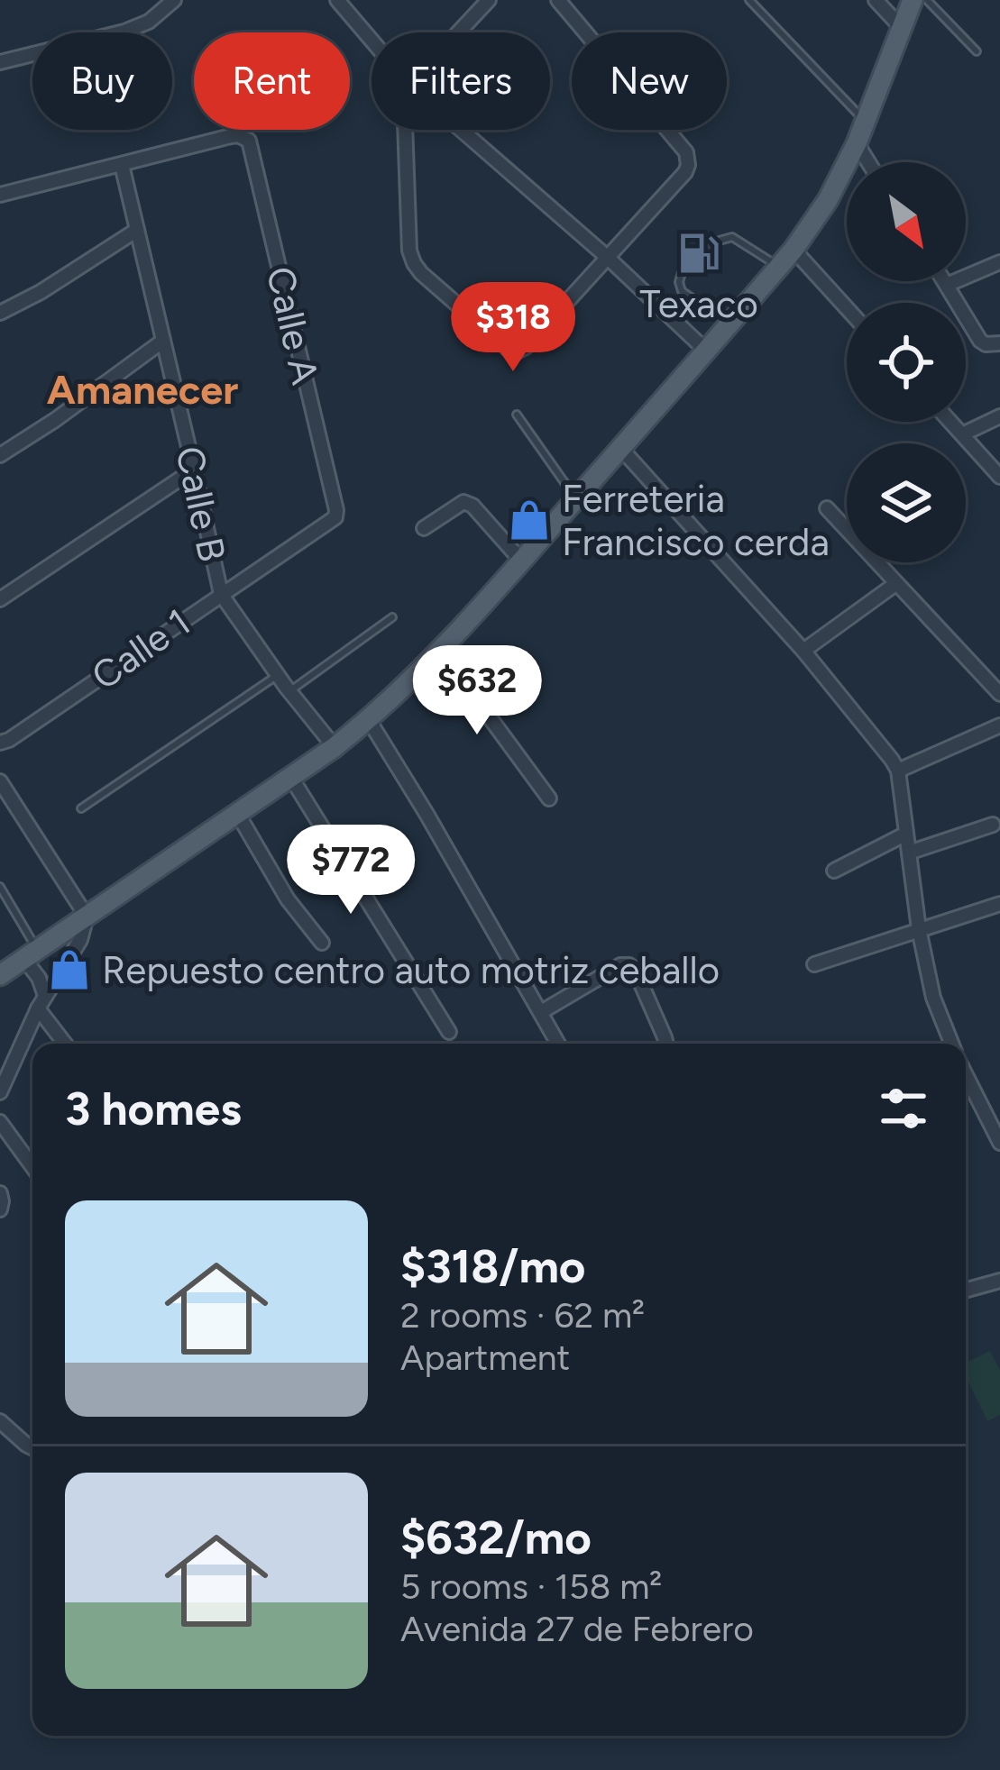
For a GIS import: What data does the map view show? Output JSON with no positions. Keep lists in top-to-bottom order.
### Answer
{
  "streets": {
    "street": ["Calle A", "Calle B", "Calle 1"]
  },
  "crossings": [
    ["Calle A", "Calle B"],
    ["Calle A", "Calle 1"],
    ["Calle B", "Calle 1"]
  ],
  "districts": ["Amanecer"],
  "places": {
    "fuel station": ["Texaco"],
    "shop": ["Ferreteria Francisco cerda", "Repuesto centro auto motriz ceballo"]
  },
  "north": "bottom right",
  "page": {
    "chip": [
      "Buy",
      "Rent",
      "Filters",
      "New"
    ],
    "price": ["$318", "$632", "$772"],
    "heading": "3 homes",
    "list": [
      {
        "name": "$318/mo",
        "note": "2 rooms · 62 m² · Apartment"
      },
      {
        "name": "$632/mo",
        "note": "5 rooms · 158 m² · Avenida 27 de Febrero"
      }
    ]
  }
}
